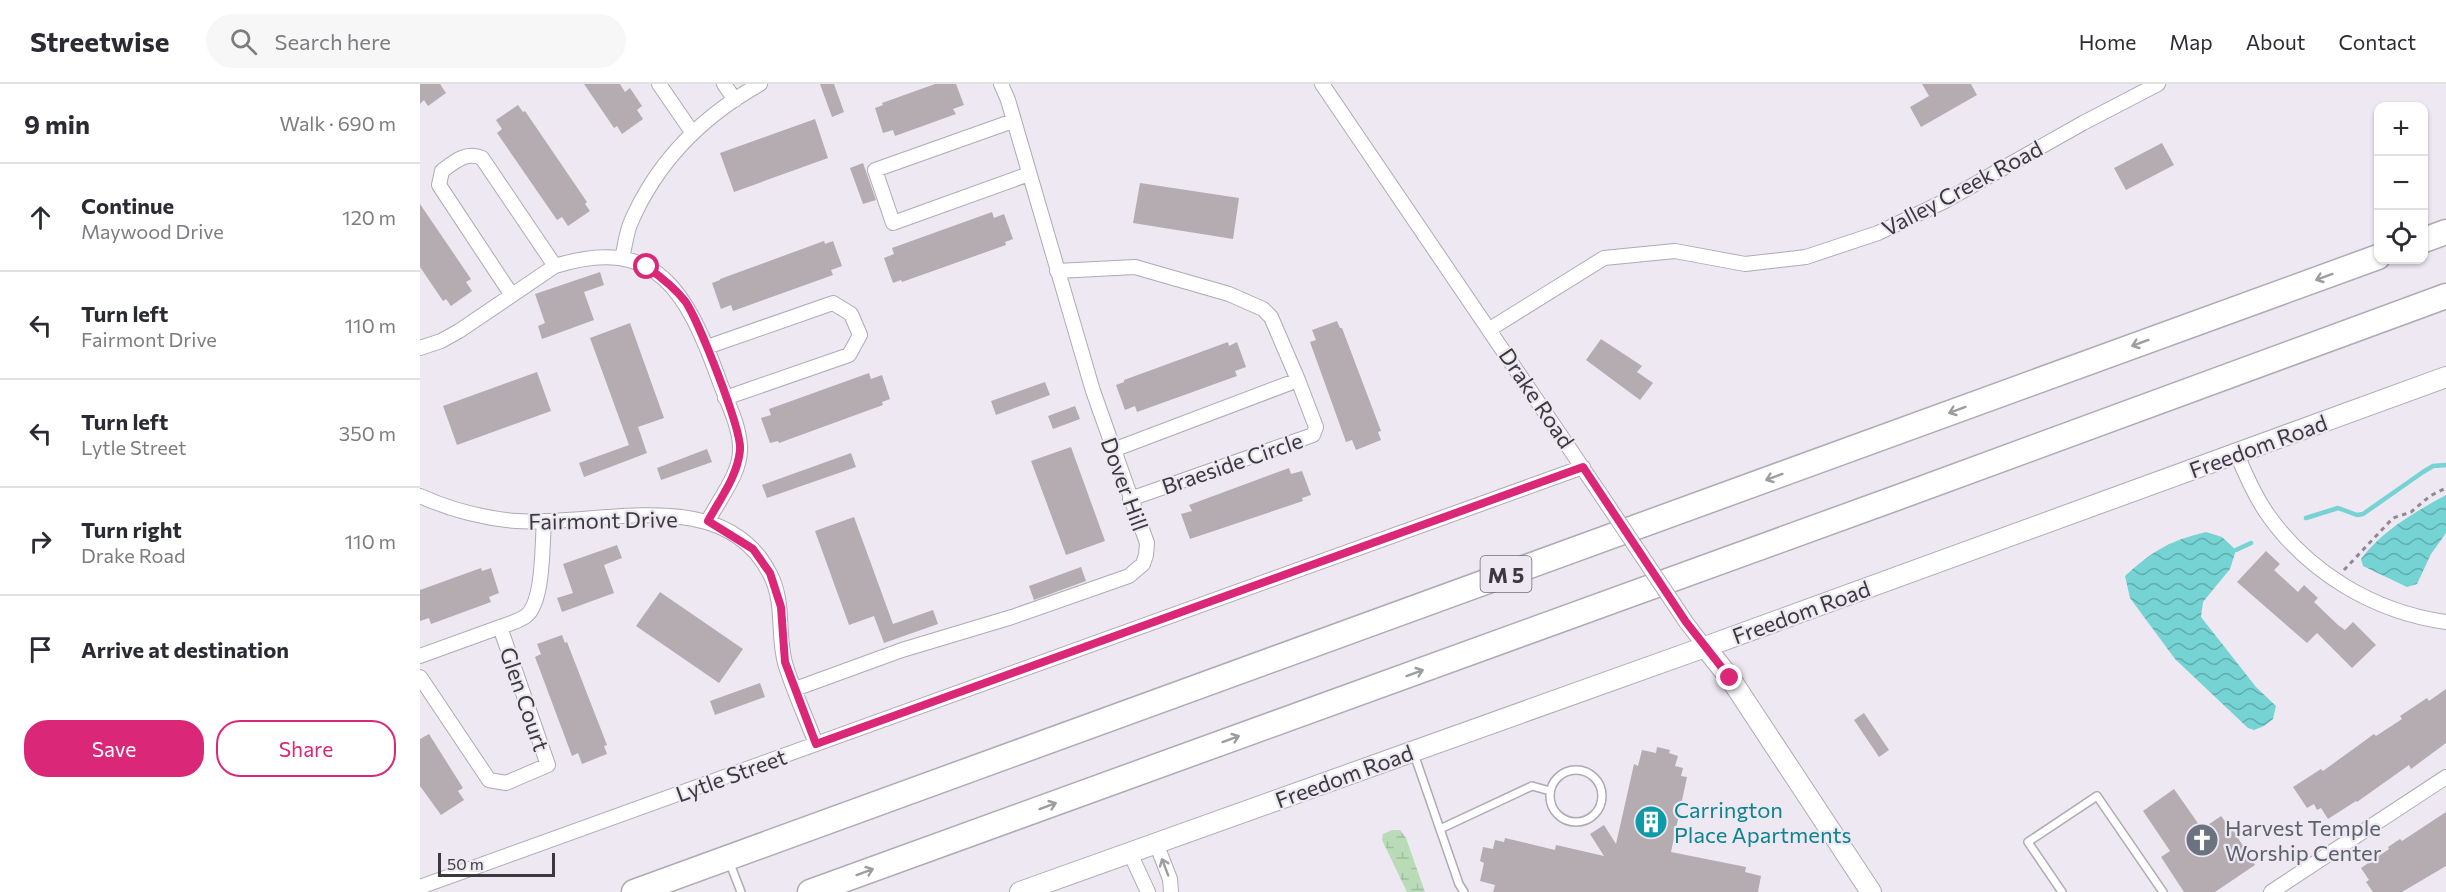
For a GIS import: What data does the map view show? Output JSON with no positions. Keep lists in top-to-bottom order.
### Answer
{
  "streets": {
    "highway": ["M 5"],
    "street": [
      "Valley Creek Road",
      "Drake Road",
      "Freedom Road",
      "Braeside Circle",
      "Dover Hill",
      "Fairmont Drive",
      "Glen Court",
      "Lytle Street"
    ]
  },
  "crossings": [
    ["Valley Creek Road", "Drake Road"],
    ["Drake Road", "Freedom Road"],
    ["Drake Road", "Lytle Street"],
    ["Braeside Circle", "Dover Hill"],
    ["Dover Hill", "Fairmont Drive"],
    ["Fairmont Drive", "Glen Court"],
    ["Fairmont Drive", "Lytle Street"]
  ],
  "places": {
    "building": ["Carrington Place Apartments"],
    "church": ["Harvest Temple Worship Center"]
  },
  "scale_bar": "50 m",
  "page": {
    "header": "Streetwise",
    "search": "Search here",
    "nav": [
      "Home",
      "Map",
      "About",
      "Contact"
    ],
    "heading": ["9 min", "Walk · 690 m"],
    "map_buttons": ["+", "−"],
    "list": [
      ["Continue", "Maywood Drive", "120 m"],
      ["Turn left", "Fairmont Drive", "110 m"],
      ["Turn left", "Lytle Street", "350 m"],
      ["Turn right", "Drake Road", "110 m"],
      "Arrive at destination"
    ],
    "buttons": ["Save", "Share"],
    "scale": "50 m"
  }
}
